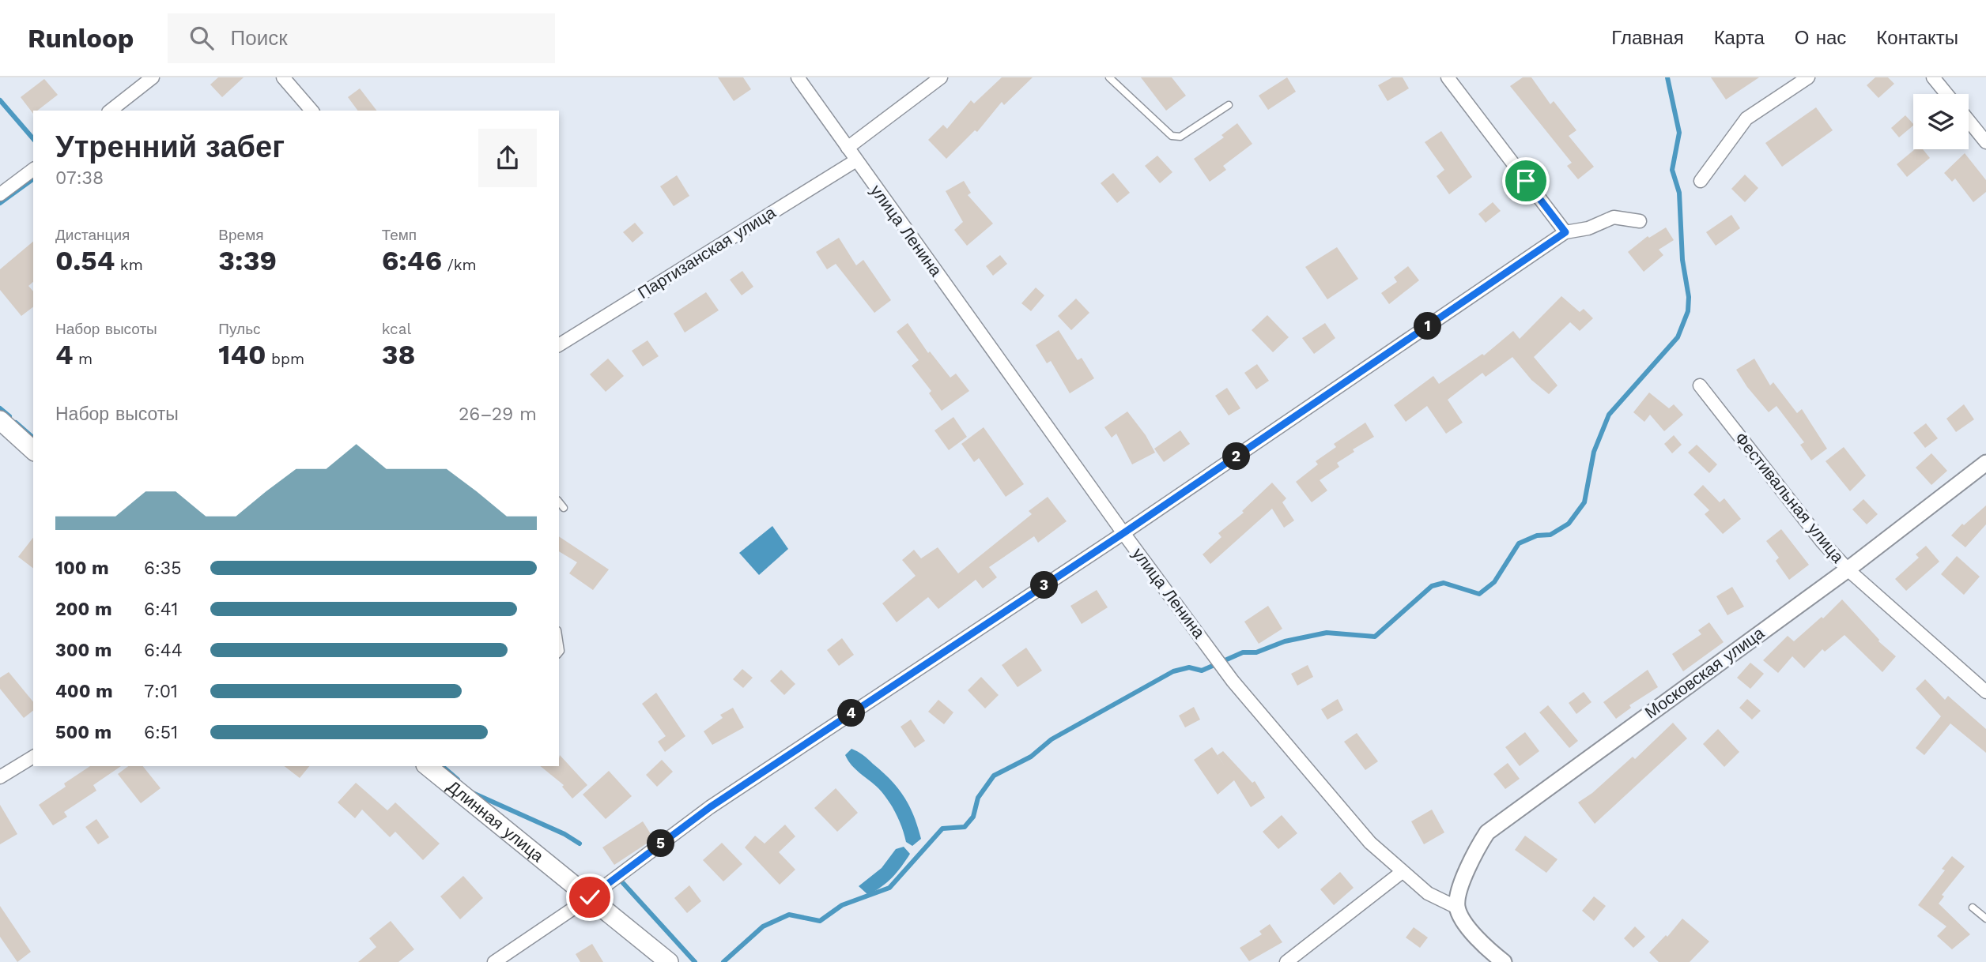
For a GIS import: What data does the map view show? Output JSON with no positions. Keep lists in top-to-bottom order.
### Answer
{
  "streets": {
    "main road": ["Длинная улица"],
    "street": [
      "улица Ленина",
      "Партизанская улица",
      "Фестивальная улица",
      "Московская улица"
    ]
  },
  "crossings": [
    ["улица Ленина", "Партизанская улица"],
    ["улица Ленина", "Московская улица"],
    ["Фестивальная улица", "Московская улица"]
  ],
  "page": {
    "header": "Runloop",
    "search": "Поиск",
    "nav": [
      "Главная",
      "Карта",
      "О нас",
      "Контакты"
    ],
    "heading": ["Утренний забег", "07:38"],
    "stats": [
      ["Дистанция", "0.54 km"],
      ["Время", "3:39"],
      ["Темп", "6:46 /km"],
      ["Набор высоты", "4 m"],
      ["Пульс", "140 bpm"],
      ["kcal", "38"]
    ],
    "pins": [
      "1",
      "2",
      "3",
      "4",
      "5"
    ],
    "chart": ["Набор высоты", "26–29 m"],
    "list": [
      {
        "name": "100 m",
        "note": "6:35"
      },
      {
        "name": "200 m",
        "note": "6:41"
      },
      {
        "name": "300 m",
        "note": "6:44"
      },
      {
        "name": "400 m",
        "note": "7:01"
      },
      {
        "name": "500 m",
        "note": "6:51"
      }
    ]
  }
}
